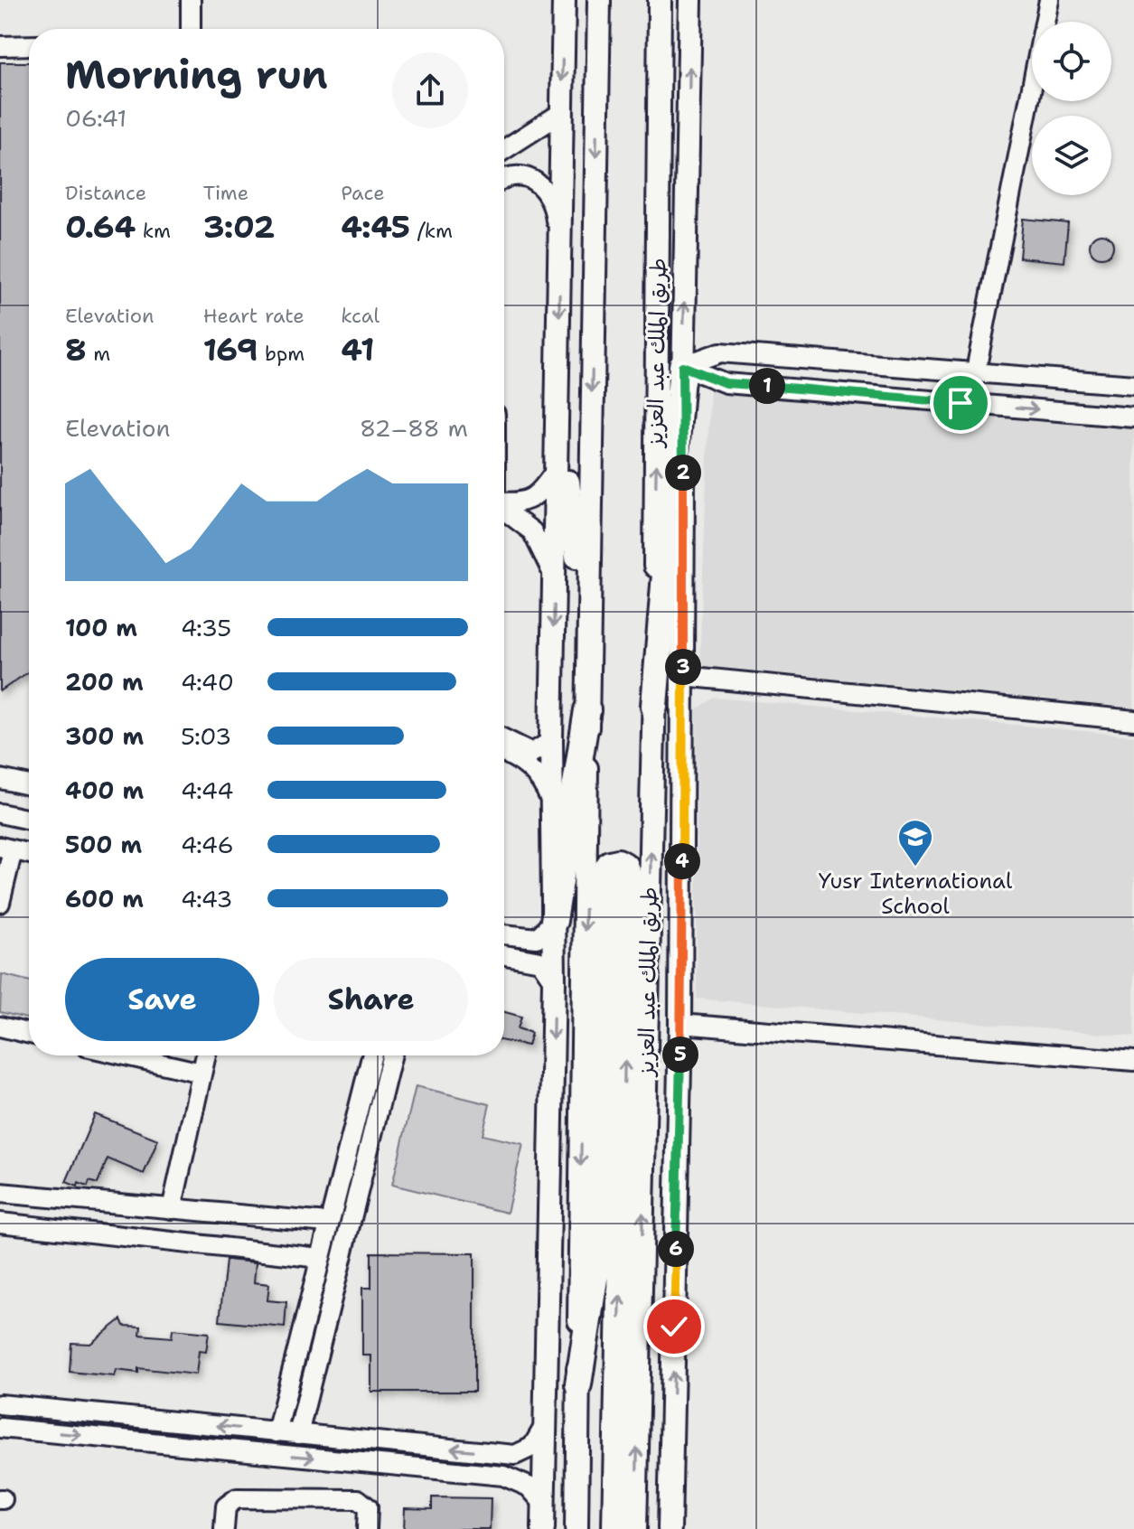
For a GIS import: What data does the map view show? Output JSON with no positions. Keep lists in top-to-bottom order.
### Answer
{
  "streets": {
    "main road": ["طريق الملك عبد العزيز"]
  },
  "places": {
    "school or university": ["Yusr International School"]
  },
  "page": {
    "heading": ["Morning run", "06:41"],
    "stats": [
      ["Distance", "0.64 km"],
      ["Time", "3:02"],
      ["Pace", "4:45 /km"],
      ["Elevation", "8 m"],
      ["Heart rate", "169 bpm"],
      ["kcal", "41"]
    ],
    "pins": [
      "1",
      "2",
      "3",
      "4",
      "5",
      "6"
    ],
    "chart": ["Elevation", "82–88 m"],
    "list": [
      {
        "name": "100 m",
        "note": "4:35"
      },
      {
        "name": "200 m",
        "note": "4:40"
      },
      {
        "name": "300 m",
        "note": "5:03"
      },
      {
        "name": "400 m",
        "note": "4:44"
      },
      {
        "name": "500 m",
        "note": "4:46"
      },
      {
        "name": "600 m",
        "note": "4:43"
      }
    ],
    "buttons": ["Save", "Share"]
  }
}
